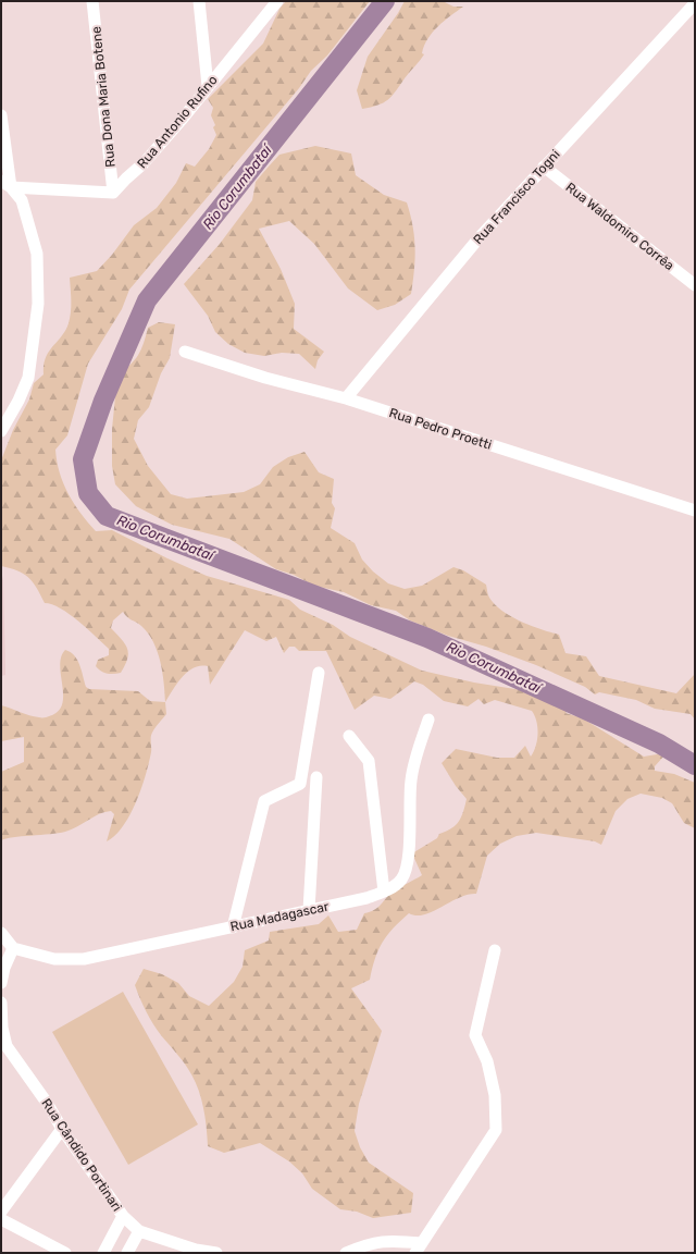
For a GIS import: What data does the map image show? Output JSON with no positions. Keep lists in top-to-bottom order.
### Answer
{
  "streets": {
    "street": [
      "Rua Dona Maria Botene",
      "Rua Antonio Rufino",
      "Rua Francisco Togni",
      "Rua Waldomiro Corrêa",
      "Rua Pedro Proetti",
      "Rua Madagascar",
      "Rua Cândido Portinari"
    ]
  },
  "crossings": [
    ["Rua Dona Maria Botene", "Rua Antonio Rufino"],
    ["Rua Francisco Togni", "Rua Waldomiro Corrêa"],
    ["Rua Francisco Togni", "Rua Pedro Proetti"]
  ],
  "water": ["Rio Corumbataí"]
}
